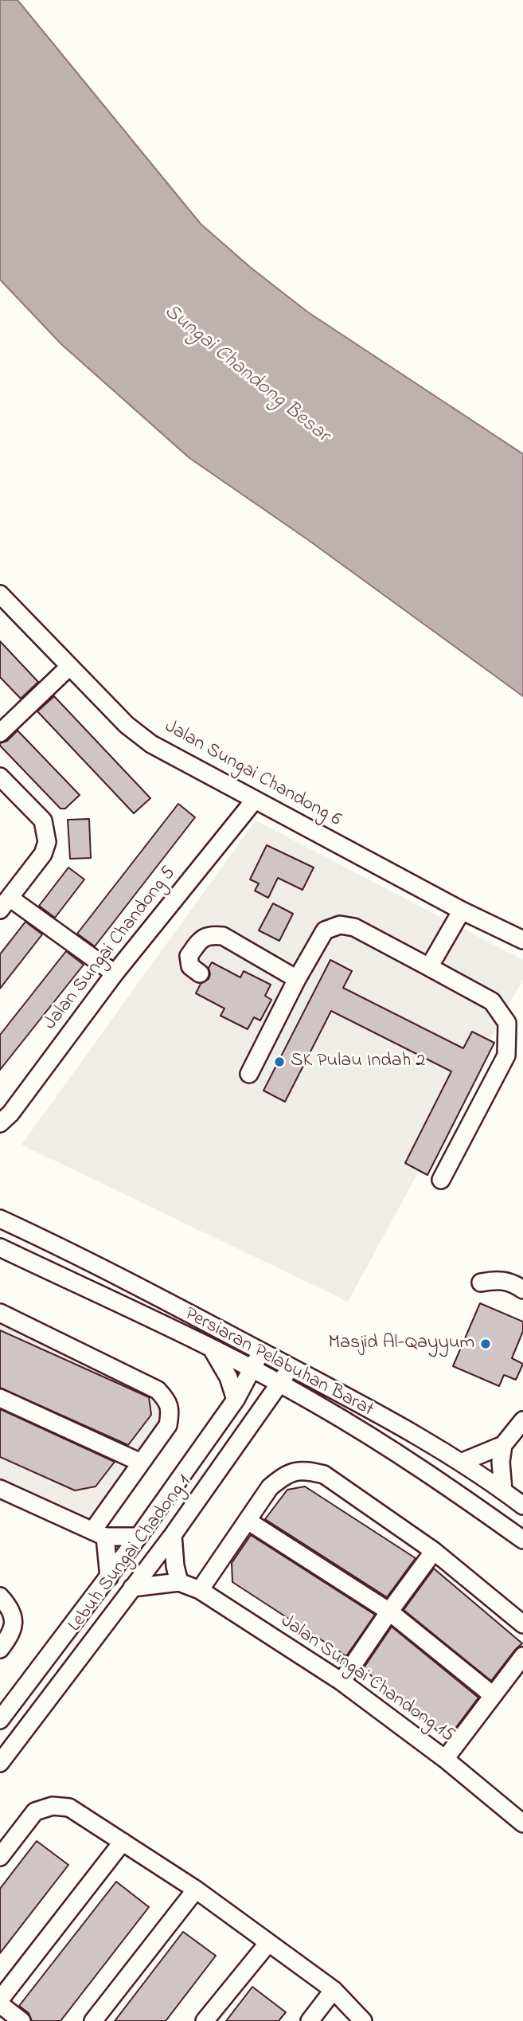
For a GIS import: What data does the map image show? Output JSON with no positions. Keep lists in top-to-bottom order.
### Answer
{
  "streets": {
    "street": [
      "Jalan Sungai Chandong 6",
      "Jalan Sungai Chandong 5",
      "Persiaran Pelabuhan Barat",
      "Lebuh Sungai Chadong 1",
      "Jalan Sungai Chandong 15"
    ]
  },
  "crossings": [
    ["Jalan Sungai Chandong 6", "Jalan Sungai Chandong 5"],
    ["Persiaran Pelabuhan Barat", "Lebuh Sungai Chadong 1"],
    ["Lebuh Sungai Chadong 1", "Jalan Sungai Chandong 15"]
  ],
  "water": ["Sungai Chandong Besar"],
  "places": ["SK Pulau Indah 2", "Masjid Al-Qayyum"]
}
